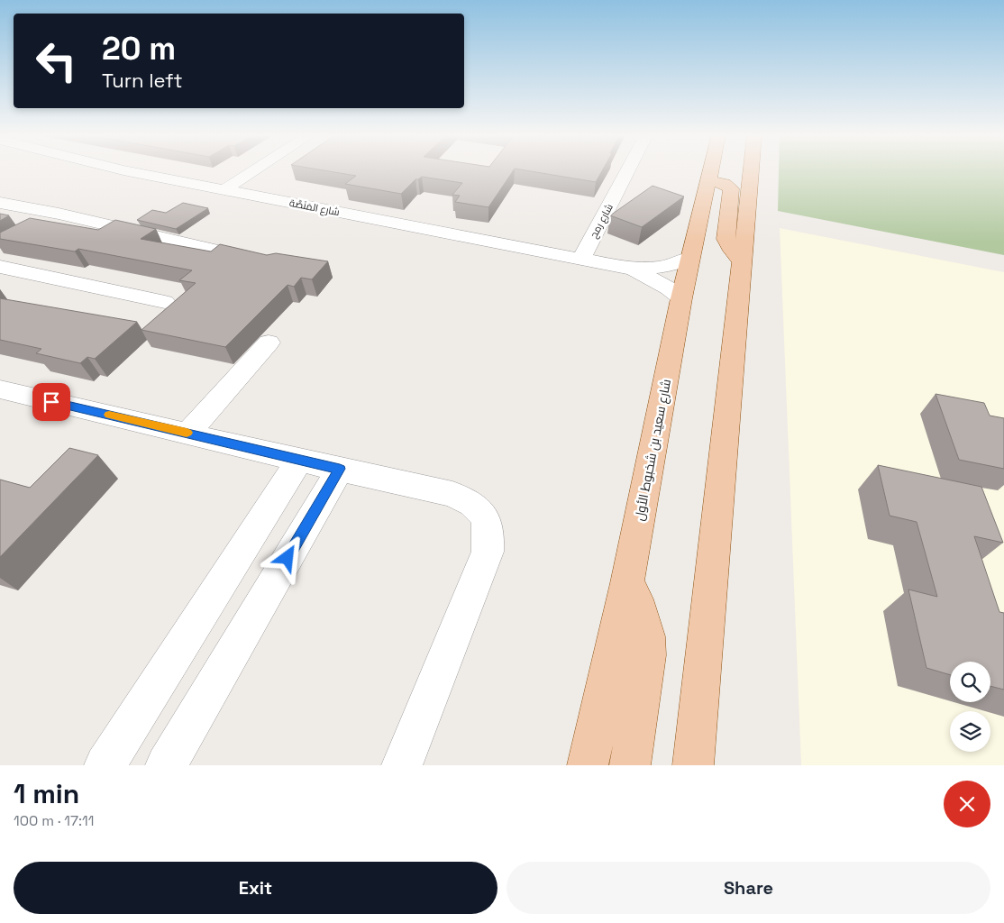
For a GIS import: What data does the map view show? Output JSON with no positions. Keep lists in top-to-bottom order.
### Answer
{
  "streets": {
    "main road": ["شارع سعيد بن شخبوط الأول"],
    "street": ["شارع المَنَصَّة", "شارع رمح"]
  },
  "crossings": [
    ["شارع المَنَصَّة", "شارع رمح"],
    ["شارع المَنَصَّة", "شارع سعيد بن شخبوط الأول"]
  ],
  "page": {
    "turn": ["20 m", "Turn left"],
    "heading": ["1 min", "100 m · 17:11"],
    "buttons": ["Exit", "Share"]
  }
}
